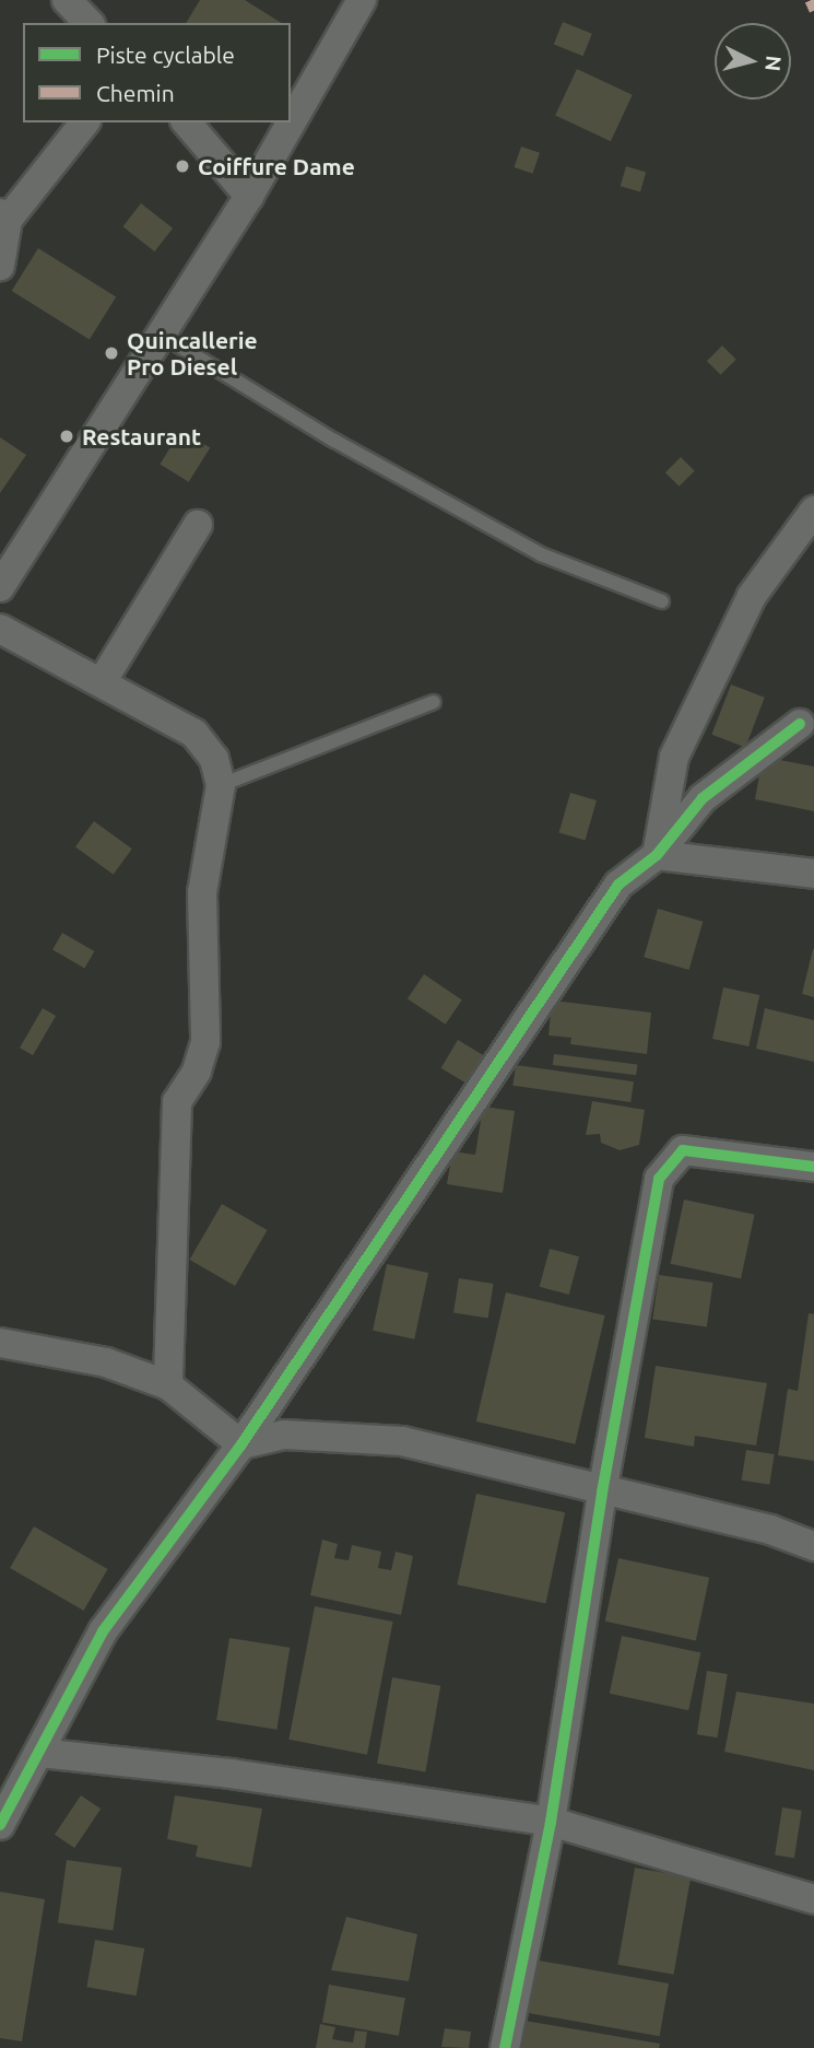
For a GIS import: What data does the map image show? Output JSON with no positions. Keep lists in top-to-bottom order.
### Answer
{
  "places": ["Coiffure Dame", "Quincallerie Pro Diesel", "Restaurant"],
  "legend": ["Piste cyclable", "Chemin"],
  "north": "right"
}
